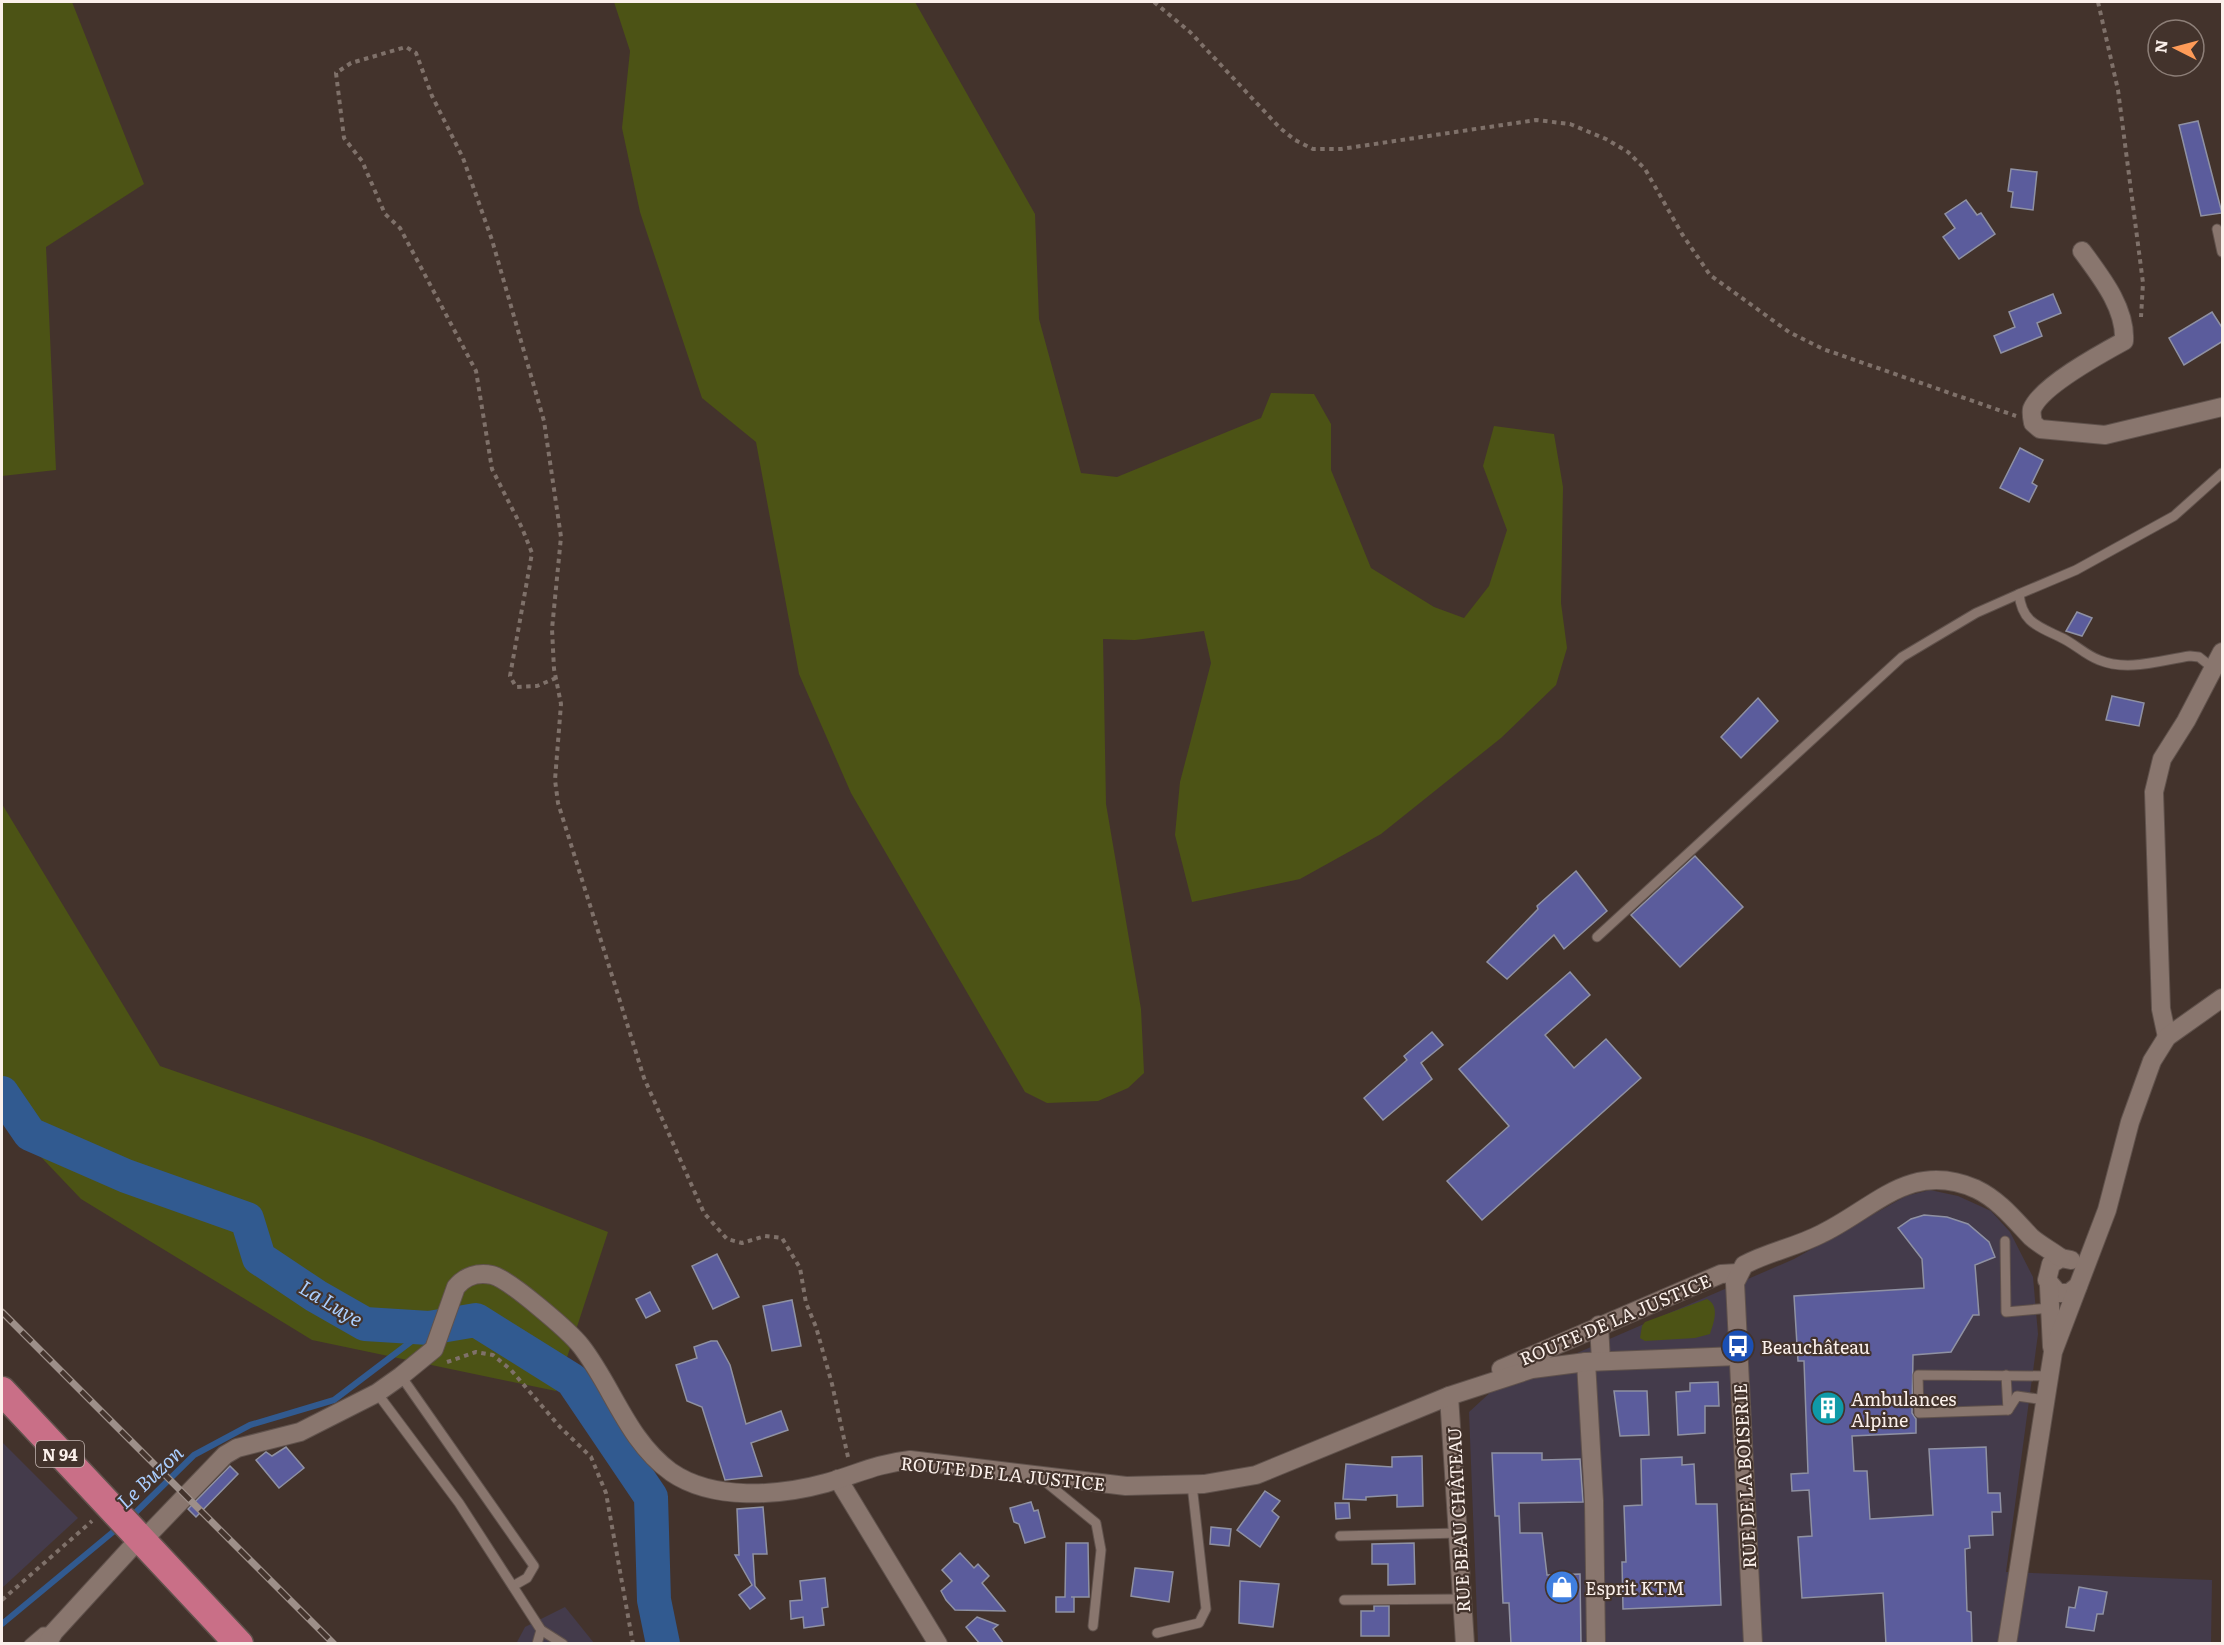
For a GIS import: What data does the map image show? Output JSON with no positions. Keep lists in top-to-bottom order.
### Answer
{
  "streets": {
    "main road": ["N 94"],
    "street": ["ROUTE DE LA JUSTICE", "RUE DE LA BOISERIE", "RUE BEAU CHÂTEAU"]
  },
  "crossings": [
    ["ROUTE DE LA JUSTICE", "N 94"],
    ["ROUTE DE LA JUSTICE", "RUE DE LA BOISERIE"],
    ["ROUTE DE LA JUSTICE", "RUE BEAU CHÂTEAU"]
  ],
  "water": ["La Luye", "Le Buzon"],
  "places": {
    "bus stop": ["Beauchâteau"],
    "building": ["Ambulances Alpine"],
    "shop": ["Esprit KTM"]
  },
  "north": "left"
}
